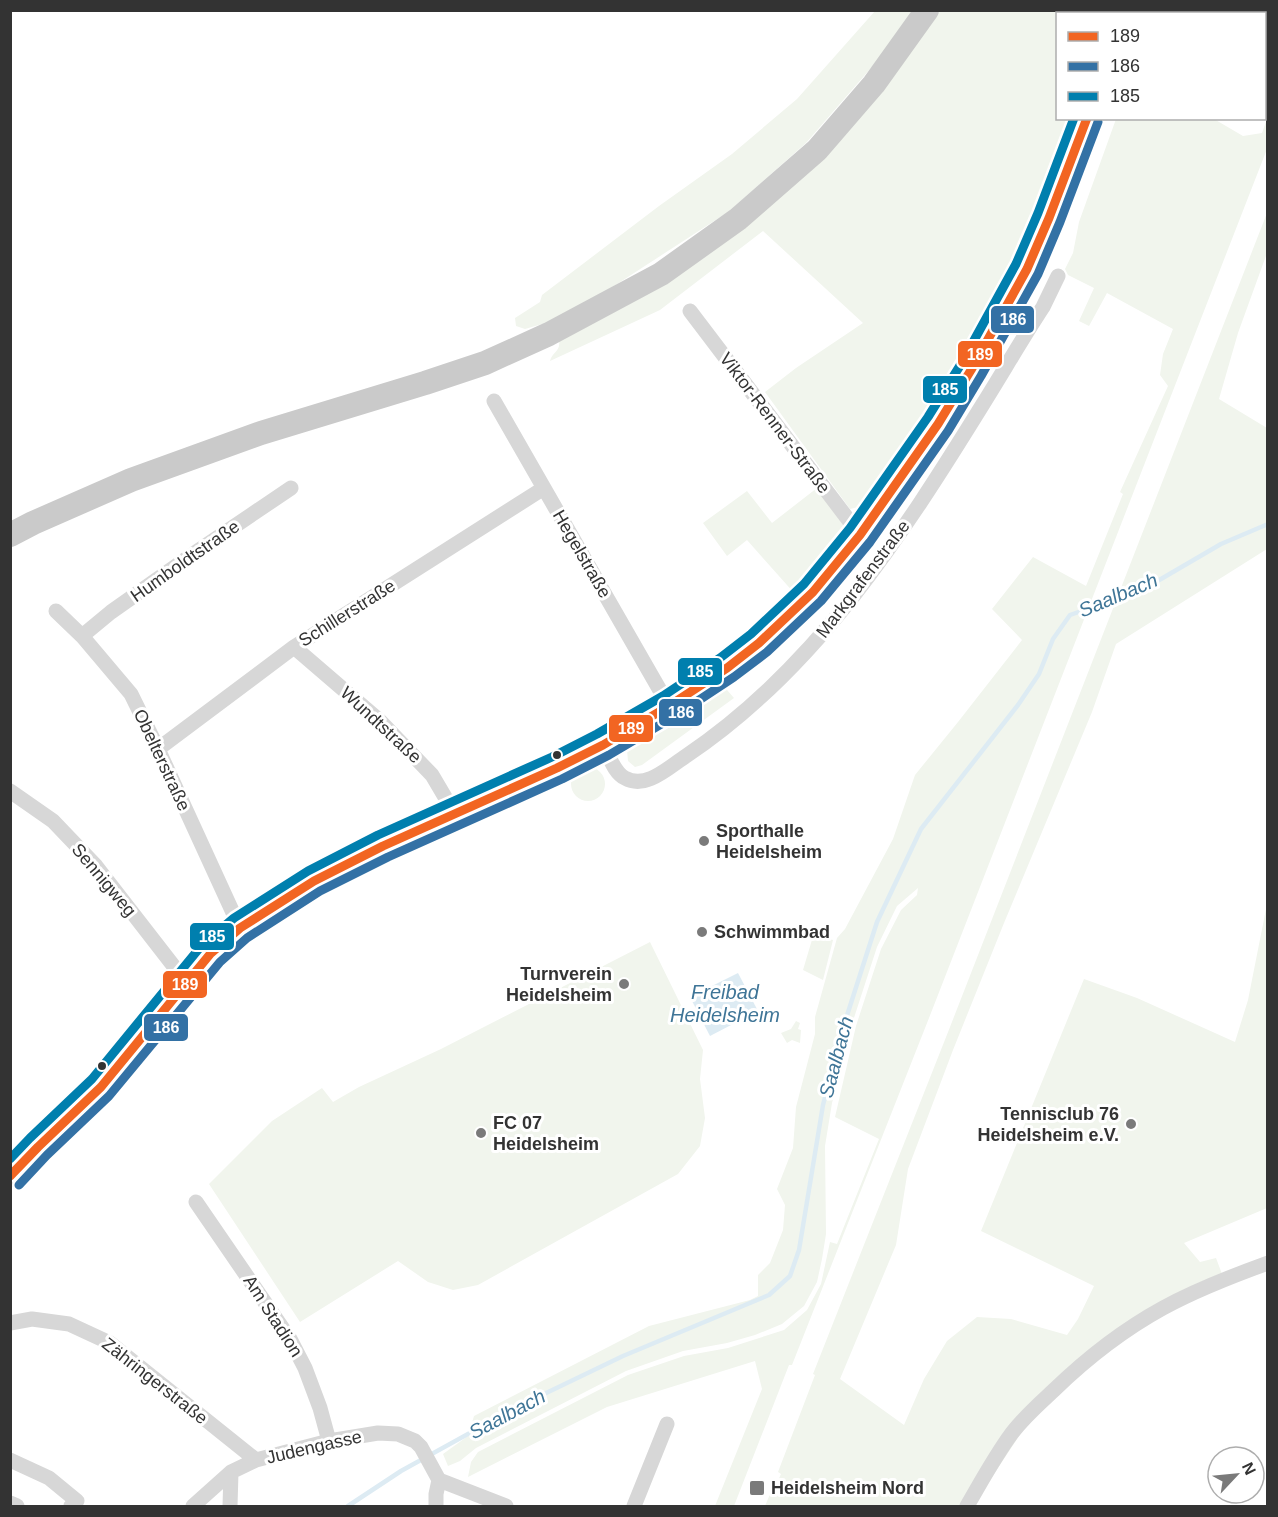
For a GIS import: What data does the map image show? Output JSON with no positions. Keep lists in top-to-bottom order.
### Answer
{
  "streets": {
    "street": [
      "Viktor-Renner-Straße",
      "Hegelstraße",
      "Humboldtstraße",
      "Markgrafenstraße",
      "Schillerstraße",
      "Wundtstraße",
      "Obelterstraße",
      "Sennigweg",
      "Am Stadion",
      "Zähringerstraße",
      "Judengasse"
    ]
  },
  "crossings": [
    ["Viktor-Renner-Straße", "Markgrafenstraße"],
    ["Hegelstraße", "Markgrafenstraße"],
    ["Hegelstraße", "Schillerstraße"],
    ["Humboldtstraße", "Obelterstraße"],
    ["Markgrafenstraße", "Wundtstraße"],
    ["Markgrafenstraße", "Obelterstraße"],
    ["Markgrafenstraße", "Sennigweg"],
    ["Schillerstraße", "Wundtstraße"],
    ["Schillerstraße", "Obelterstraße"],
    ["Am Stadion", "Judengasse"],
    ["Zähringerstraße", "Judengasse"]
  ],
  "water": ["Saalbach", "Freibad Heidelsheim"],
  "places": {
    "other": [
      "Sporthalle Heidelsheim",
      "Schwimmbad",
      "Turnverein Heidelsheim",
      "Tennisclub 76 Heidelsheim e.V.",
      "FC 07 Heidelsheim"
    ],
    "transit": ["Heidelsheim Nord"]
  },
  "lines": ["transit line 189", "transit line 185", "transit line 186"],
  "legend": ["189", "186", "185"],
  "north": "top right"
}
